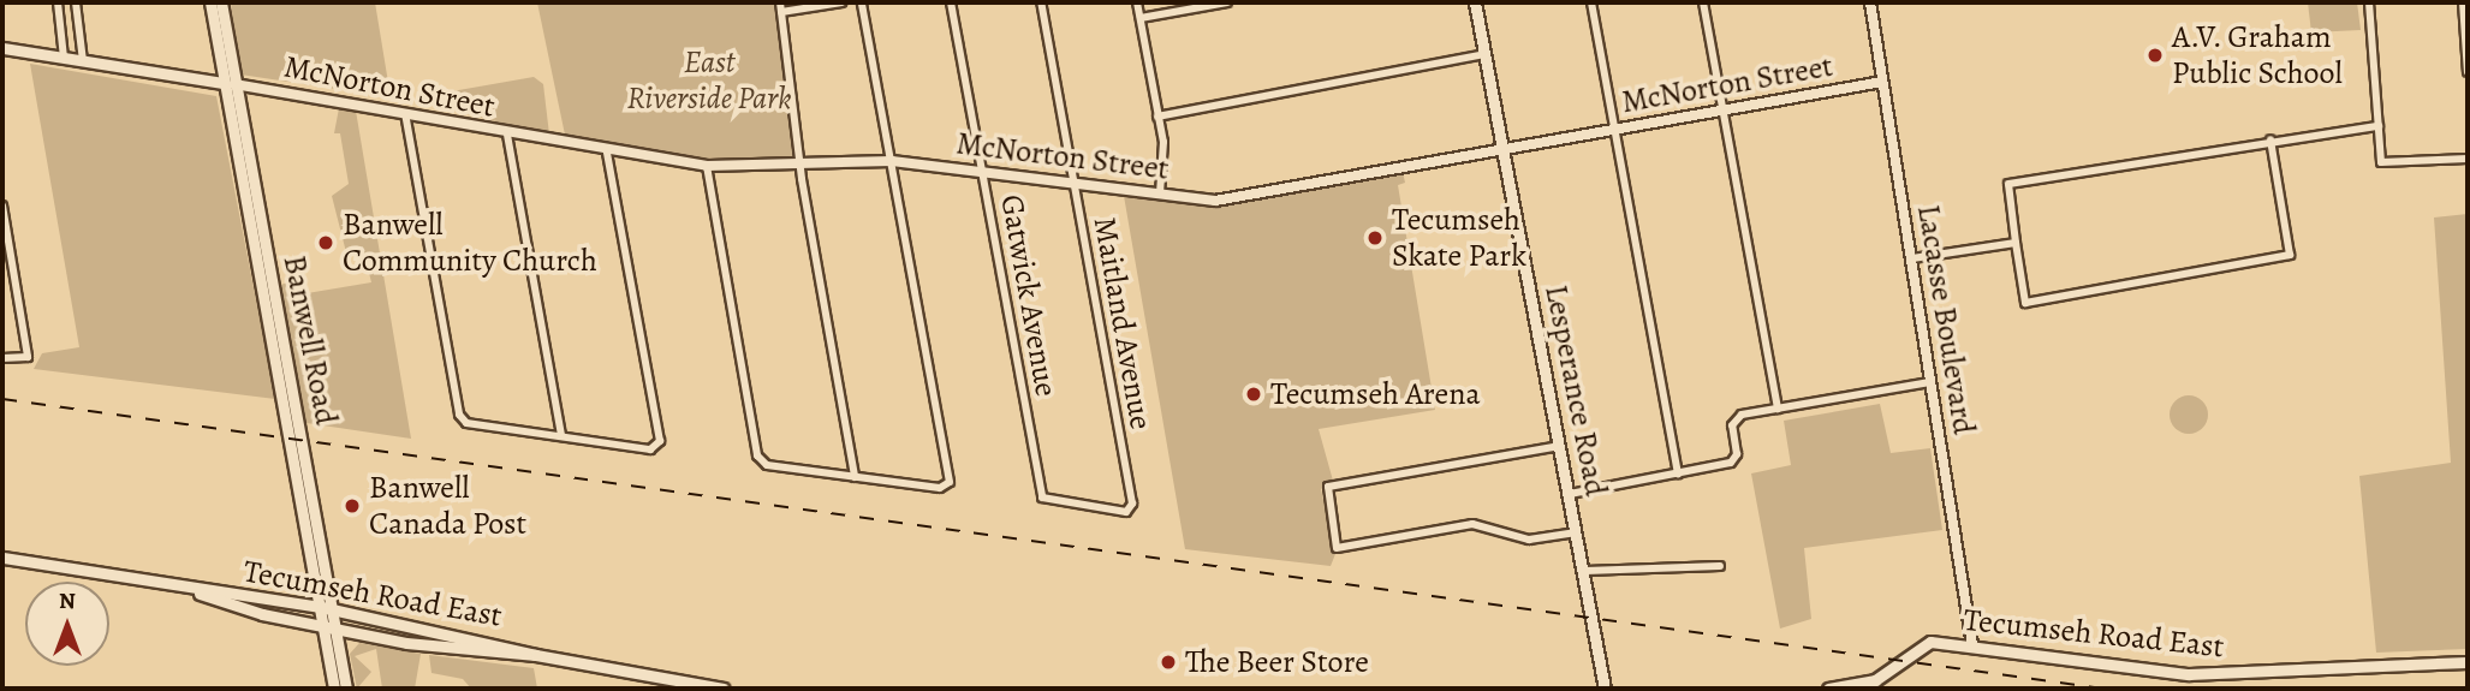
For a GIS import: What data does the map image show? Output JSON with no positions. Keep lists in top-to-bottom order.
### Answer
{
  "streets": {
    "main road": ["Banwell Road", "Lesperance Road", "Tecumseh Road East"],
    "street": [
      "McNorton Street",
      "Gatwick Avenue",
      "Lacasse Boulevard",
      "Maitland Avenue"
    ]
  },
  "crossings": [
    ["McNorton Street", "Gatwick Avenue"],
    ["McNorton Street", "Lacasse Boulevard"],
    ["McNorton Street", "Maitland Avenue"],
    ["McNorton Street", "Banwell Road"],
    ["McNorton Street", "Lesperance Road"],
    ["Gatwick Avenue", "Maitland Avenue"],
    ["Lacasse Boulevard", "Tecumseh Road East"],
    ["Banwell Road", "Tecumseh Road East"]
  ],
  "parks": ["East Riverside Park"],
  "places": [
    "A.V. Graham Public School",
    "Tecumseh Skate Park",
    "Banwell Community Church",
    "Tecumseh Arena",
    "Banwell Canada Post",
    "The Beer Store"
  ],
  "north": "top"
}
